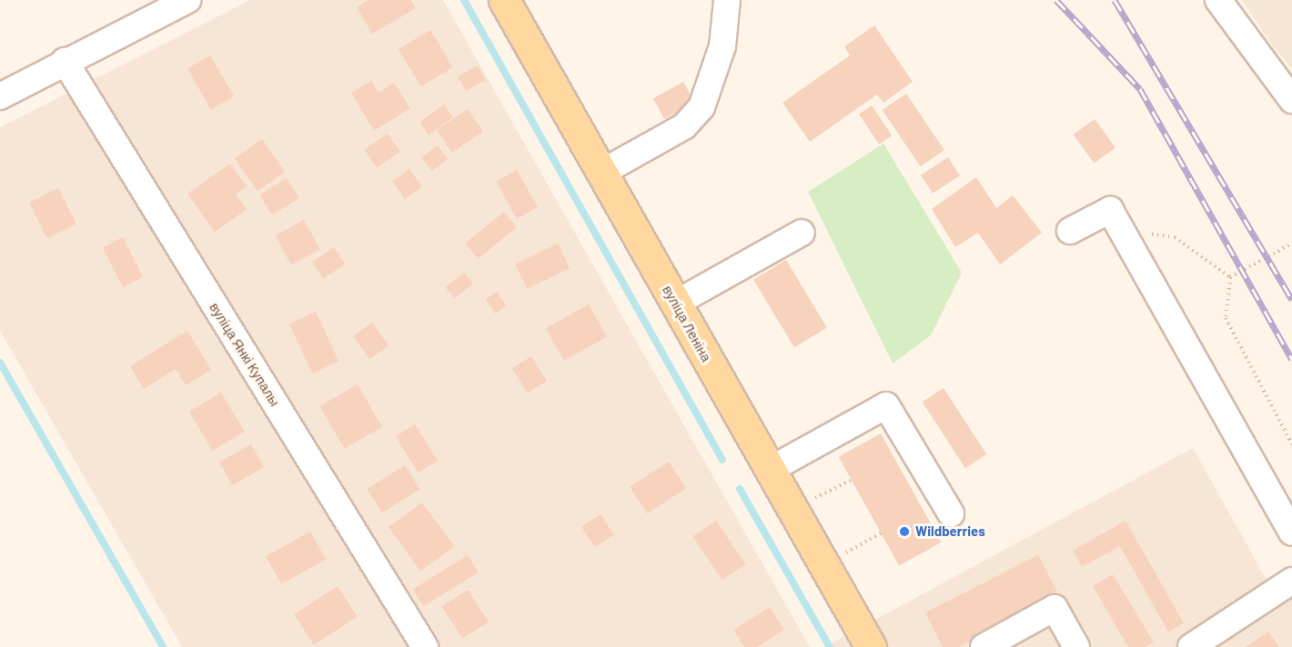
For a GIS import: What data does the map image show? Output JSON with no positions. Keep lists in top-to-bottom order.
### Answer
{
  "streets": {
    "main road": ["вуліца Леніна"],
    "street": ["вуліца Янкі Купалы"]
  },
  "places": ["Wildberries"]
}
